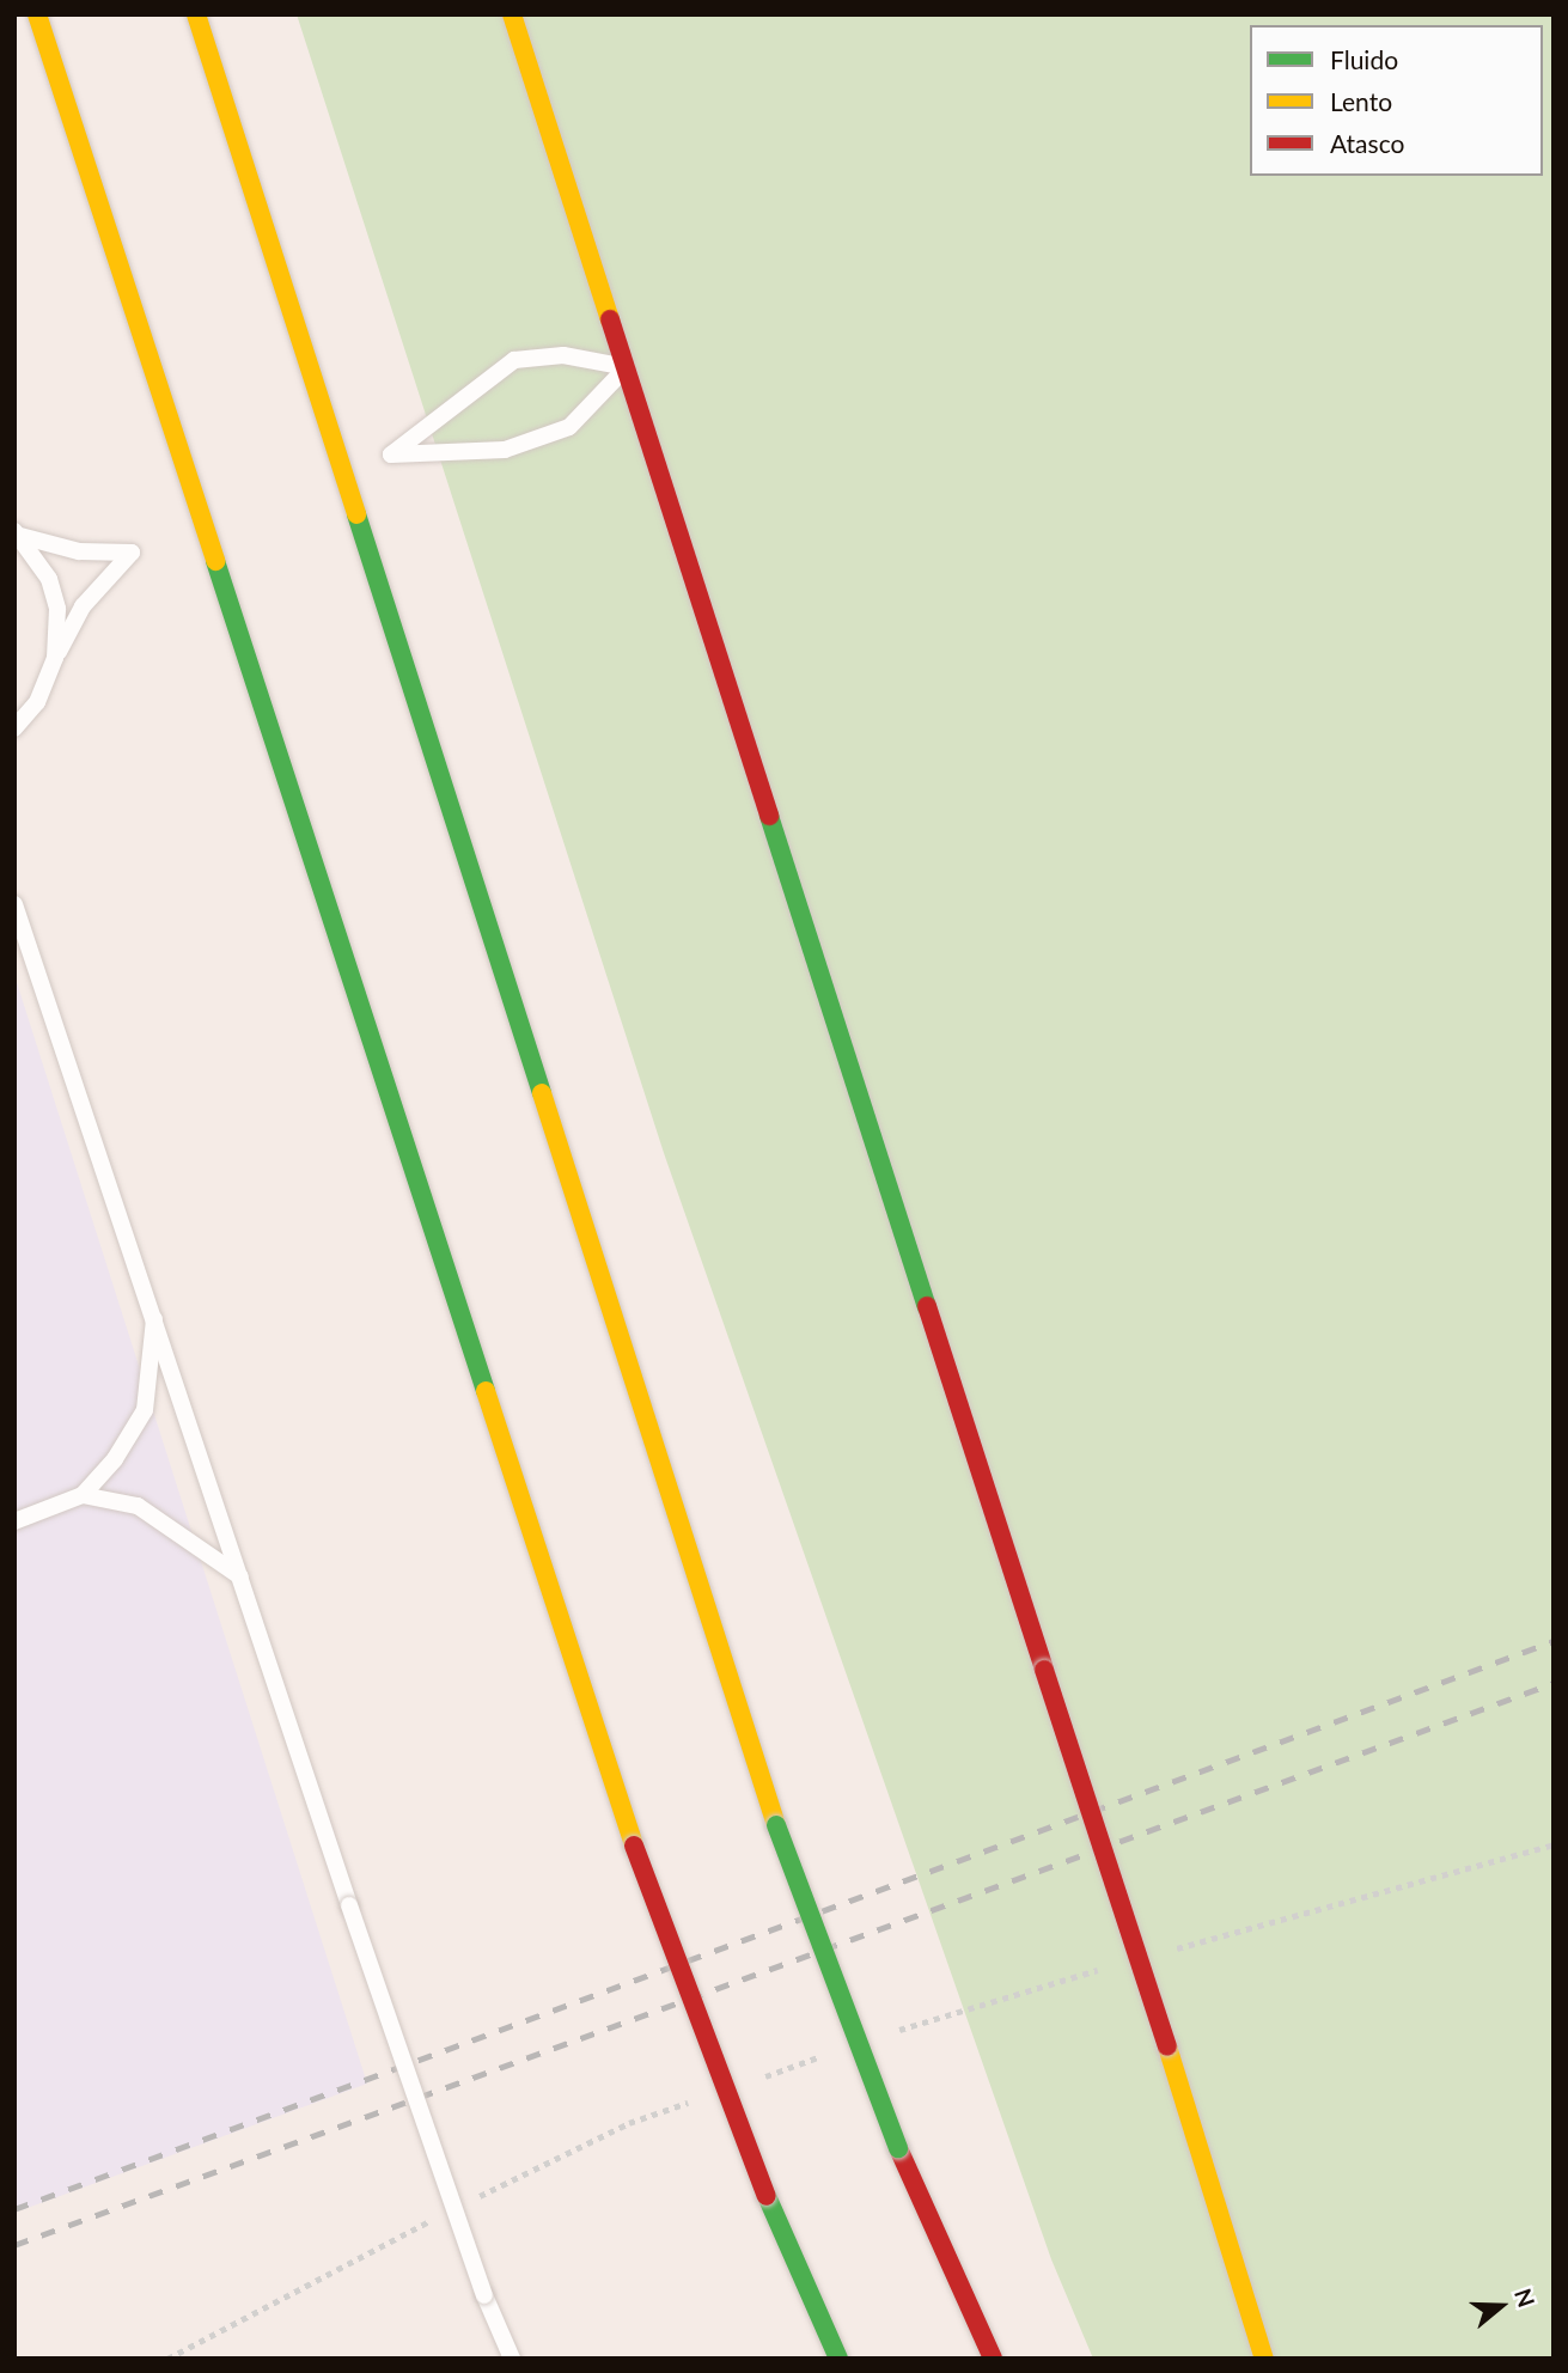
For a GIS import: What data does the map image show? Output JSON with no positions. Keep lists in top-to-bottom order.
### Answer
{
  "legend": ["Fluido", "Lento", "Atasco"],
  "north": "right"
}
